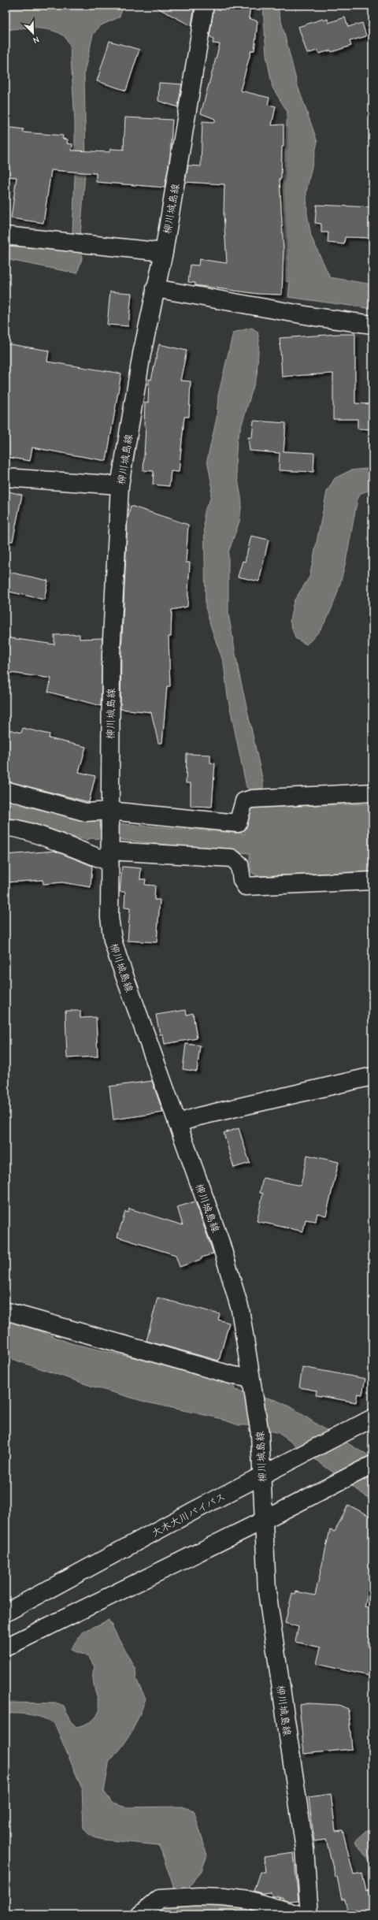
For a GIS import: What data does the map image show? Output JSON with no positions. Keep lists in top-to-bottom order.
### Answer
{
  "streets": {
    "main road": ["柳川城島線", "大木大川バイパス"]
  },
  "crossings": [
    ["柳川城島線", "大木大川バイパス"]
  ],
  "north": "bottom right"
}
